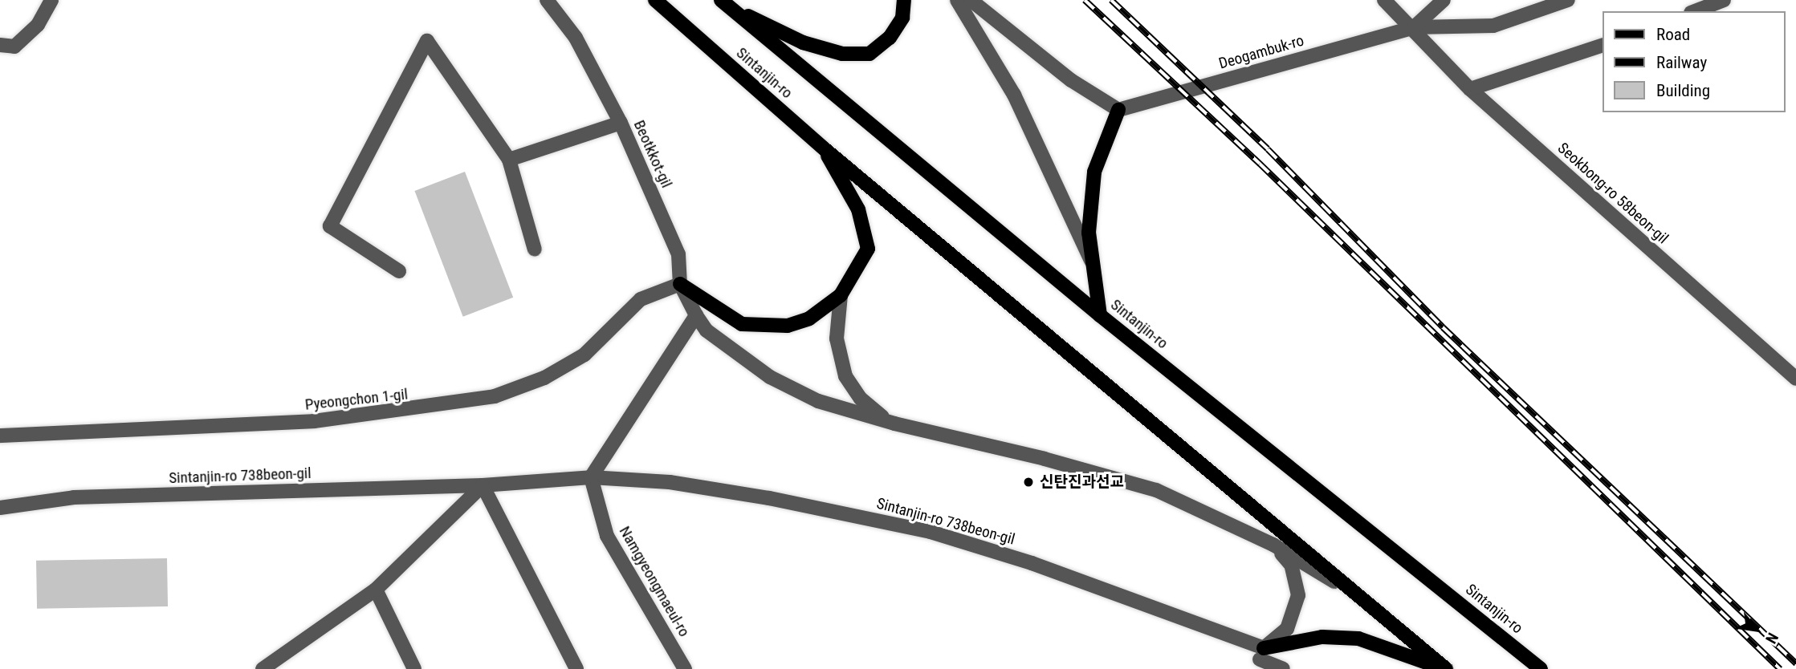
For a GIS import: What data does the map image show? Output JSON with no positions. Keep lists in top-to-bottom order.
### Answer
{
  "streets": {
    "main road": ["Sintanjin-ro"],
    "street": [
      "Deogambuk-ro",
      "Beotkkot-gil",
      "Seokbong-ro 58beon-gil",
      "Pyeongchon 1-gil",
      "Sintanjin-ro 738beon-gil",
      "Namgyeongmaeul-ro"
    ]
  },
  "crossings": [
    ["Deogambuk-ro", "Seokbong-ro 58beon-gil"],
    ["Sintanjin-ro", "Beotkkot-gil"],
    ["Beotkkot-gil", "Pyeongchon 1-gil"],
    ["Sintanjin-ro 738beon-gil", "Namgyeongmaeul-ro"]
  ],
  "places": ["신탄진과선교"],
  "legend": ["Road", "Railway", "Building"],
  "north": "bottom right"
}
